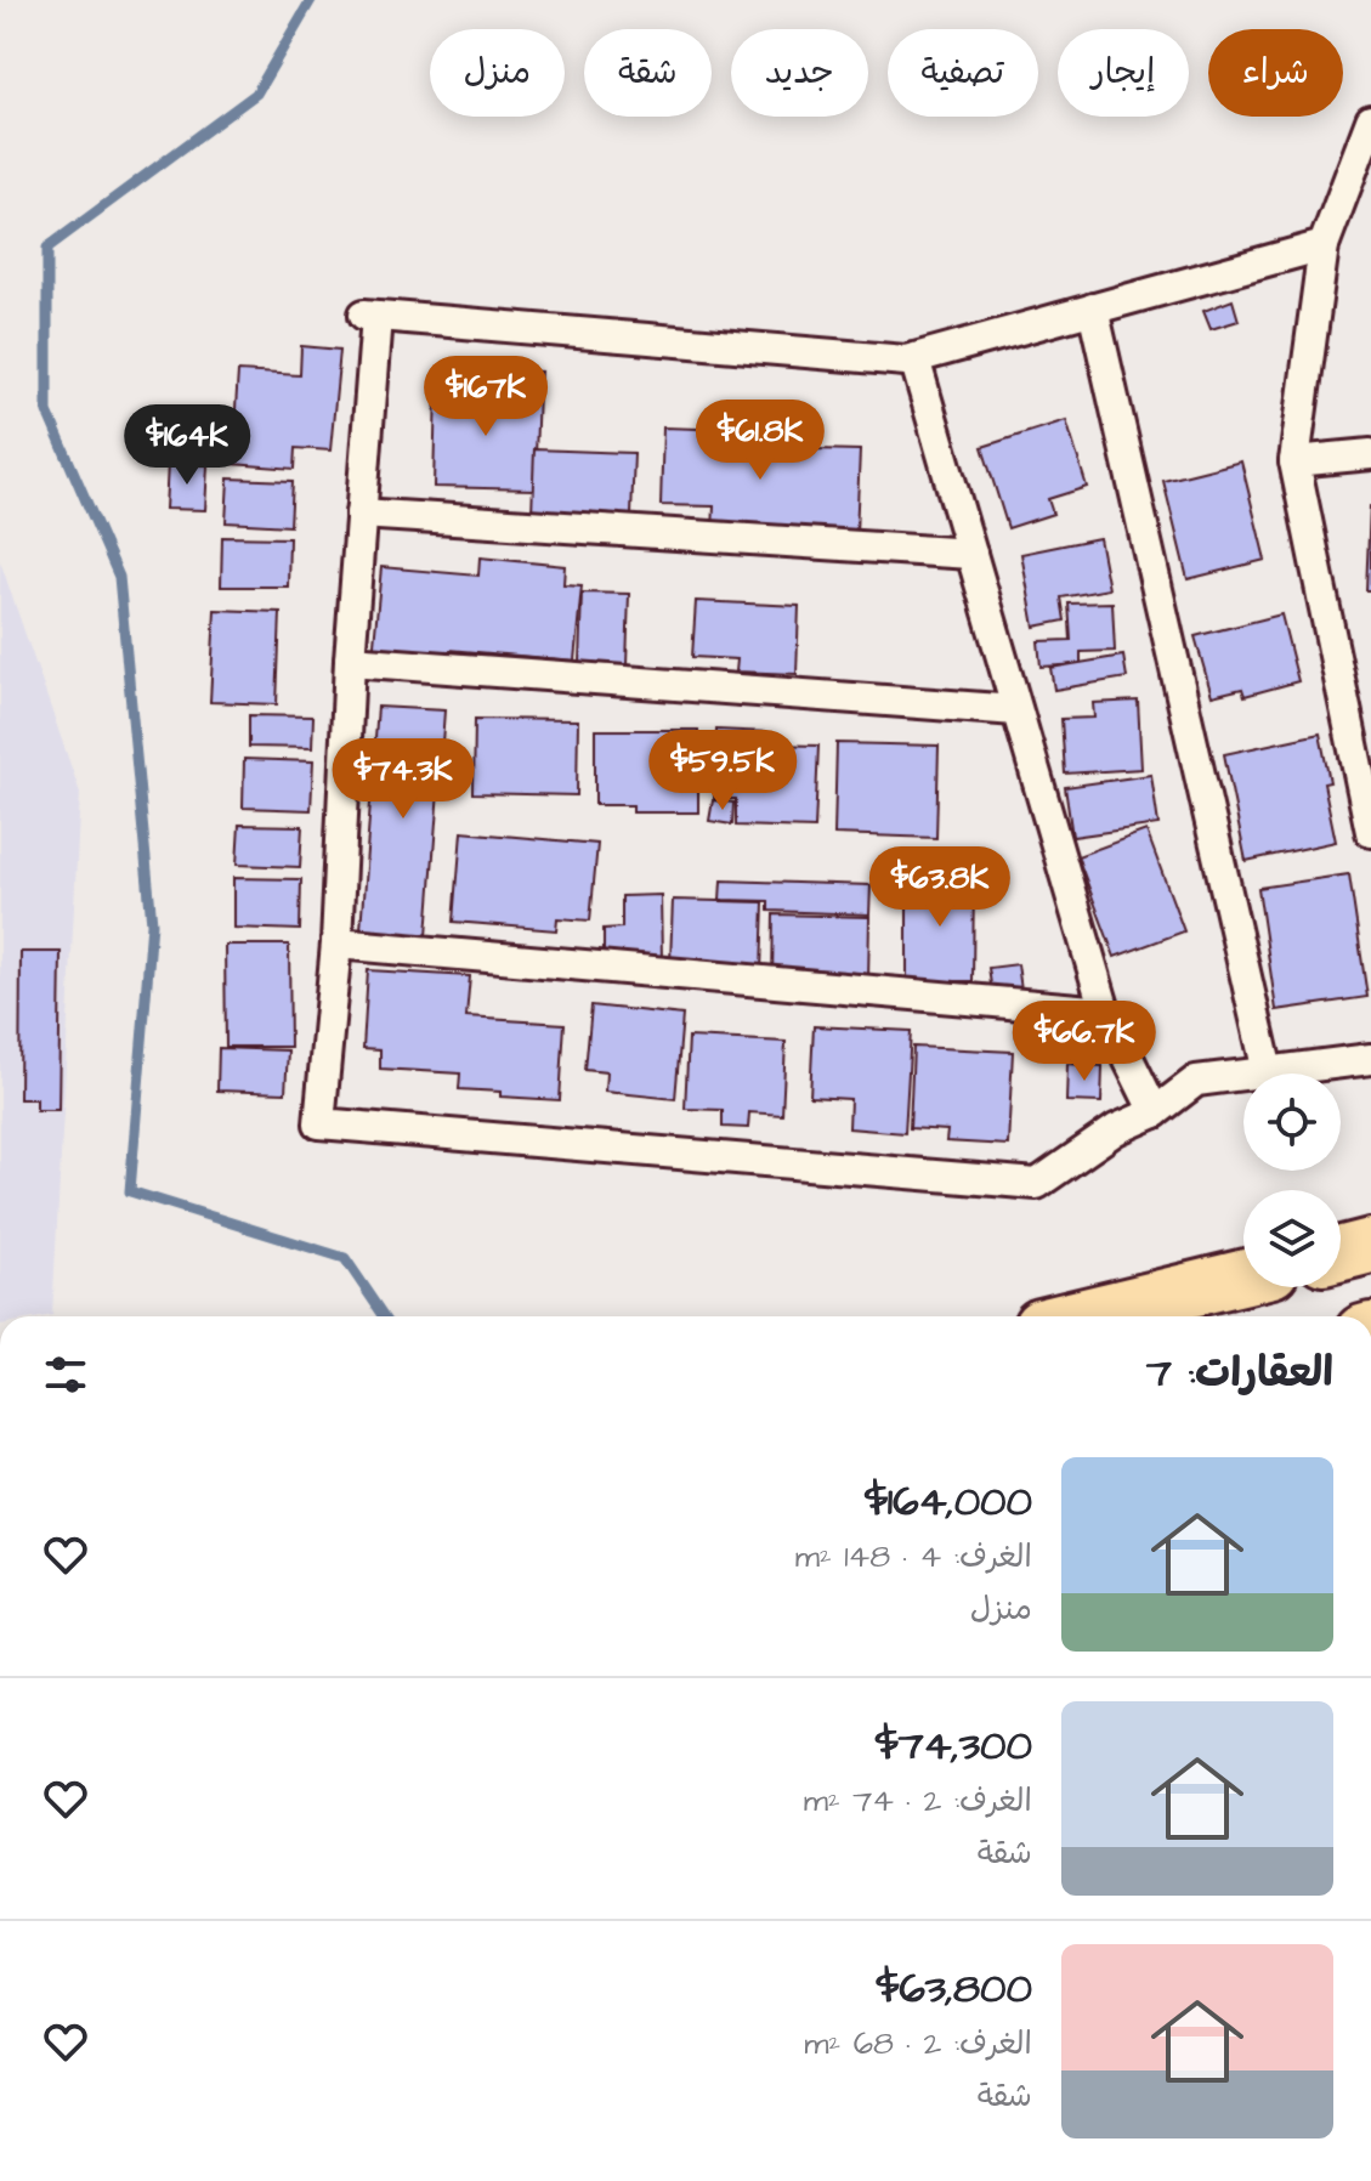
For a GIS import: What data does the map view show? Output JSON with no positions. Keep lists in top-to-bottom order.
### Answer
{
  "page": {
    "chip": [
      "شراء",
      "إيجار",
      "تصفية",
      "جديد",
      "شقة",
      "منزل"
    ],
    "price": [
      "$167K",
      "$61.8K",
      "$164K",
      "$59.5K",
      "$74.3K",
      "$63.8K",
      "$66.7K"
    ],
    "heading": "العقارات: 7",
    "list": [
      {
        "name": "$164,000",
        "note": "الغرف: 4 · 148 m² · منزل"
      },
      {
        "name": "$74,300",
        "note": "الغرف: 2 · 74 m² · شقة"
      },
      {
        "name": "$63,800",
        "note": "الغرف: 2 · 68 m² · شقة"
      }
    ]
  }
}
